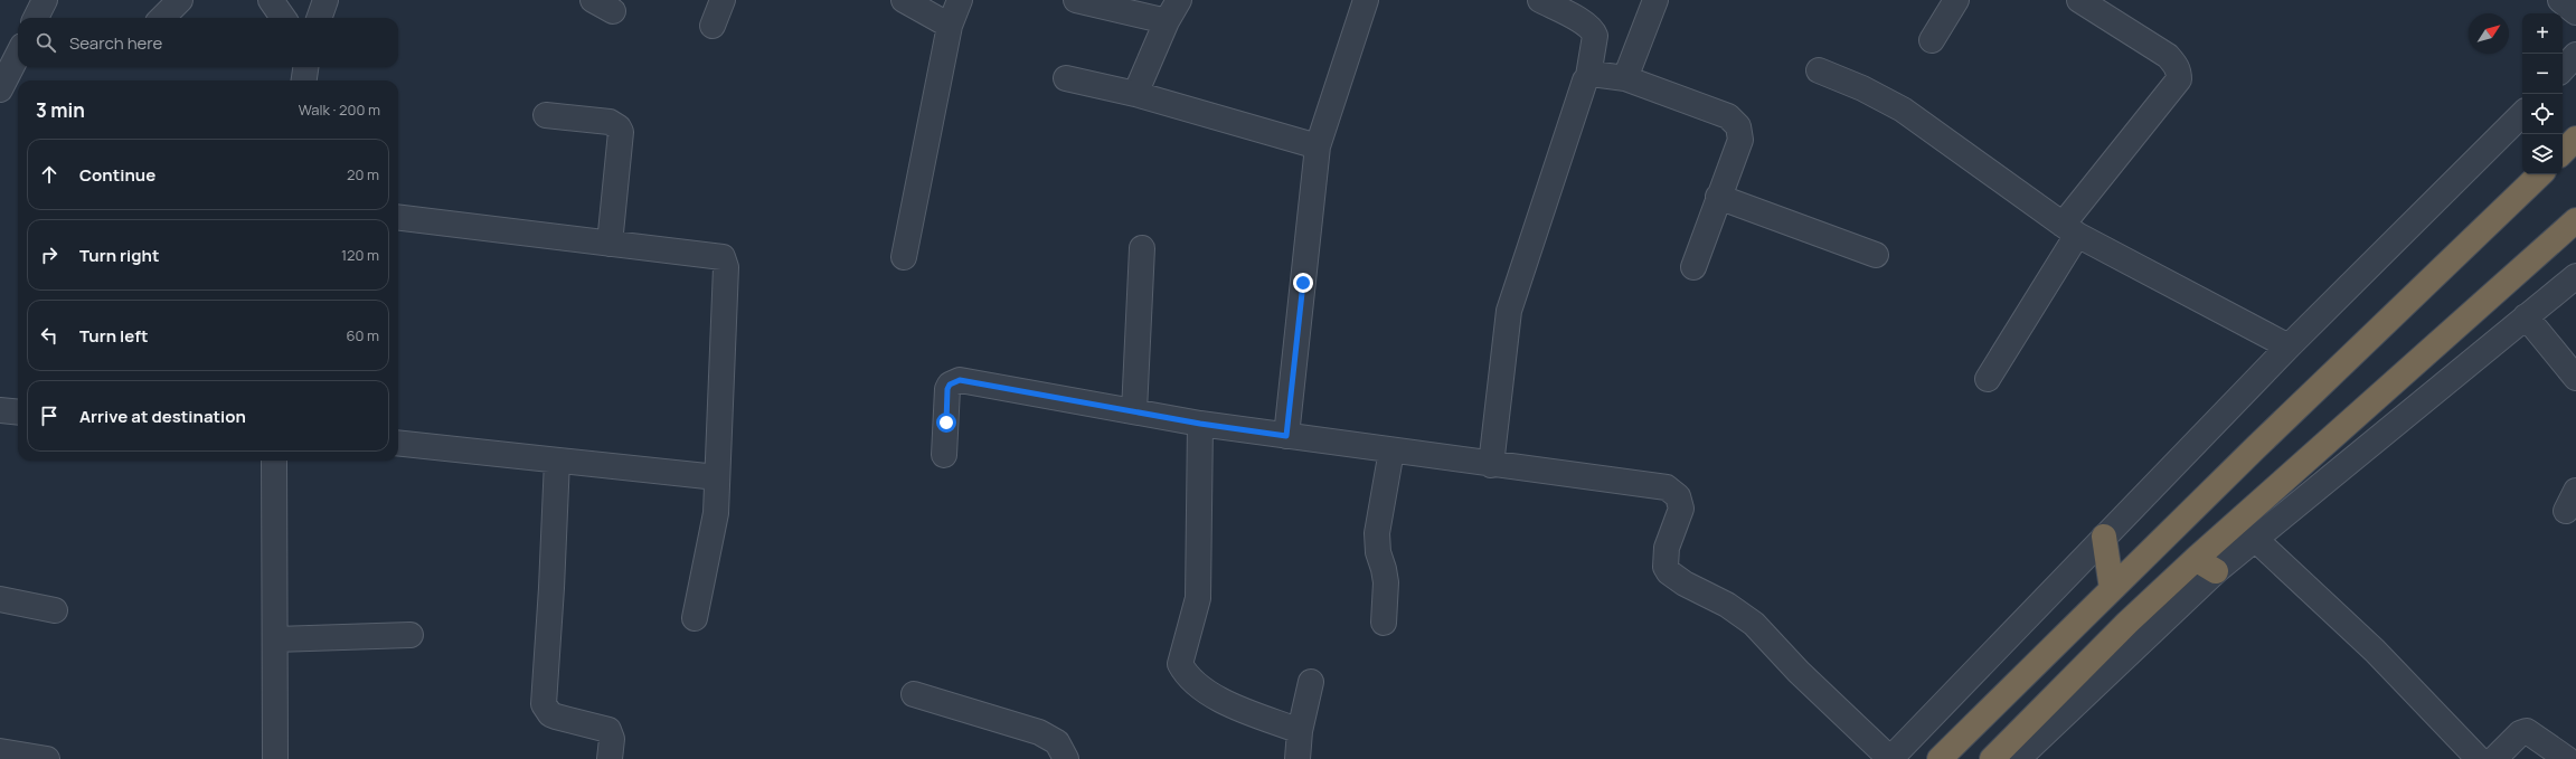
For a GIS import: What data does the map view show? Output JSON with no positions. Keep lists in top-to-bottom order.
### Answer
{
  "north": "top right",
  "page": {
    "map_buttons": ["+", "−"],
    "search": "Search here",
    "heading": ["3 min", "Walk · 200 m"],
    "list": [
      ["Continue", "20 m"],
      ["Turn right", "120 m"],
      ["Turn left", "60 m"],
      "Arrive at destination"
    ]
  }
}
